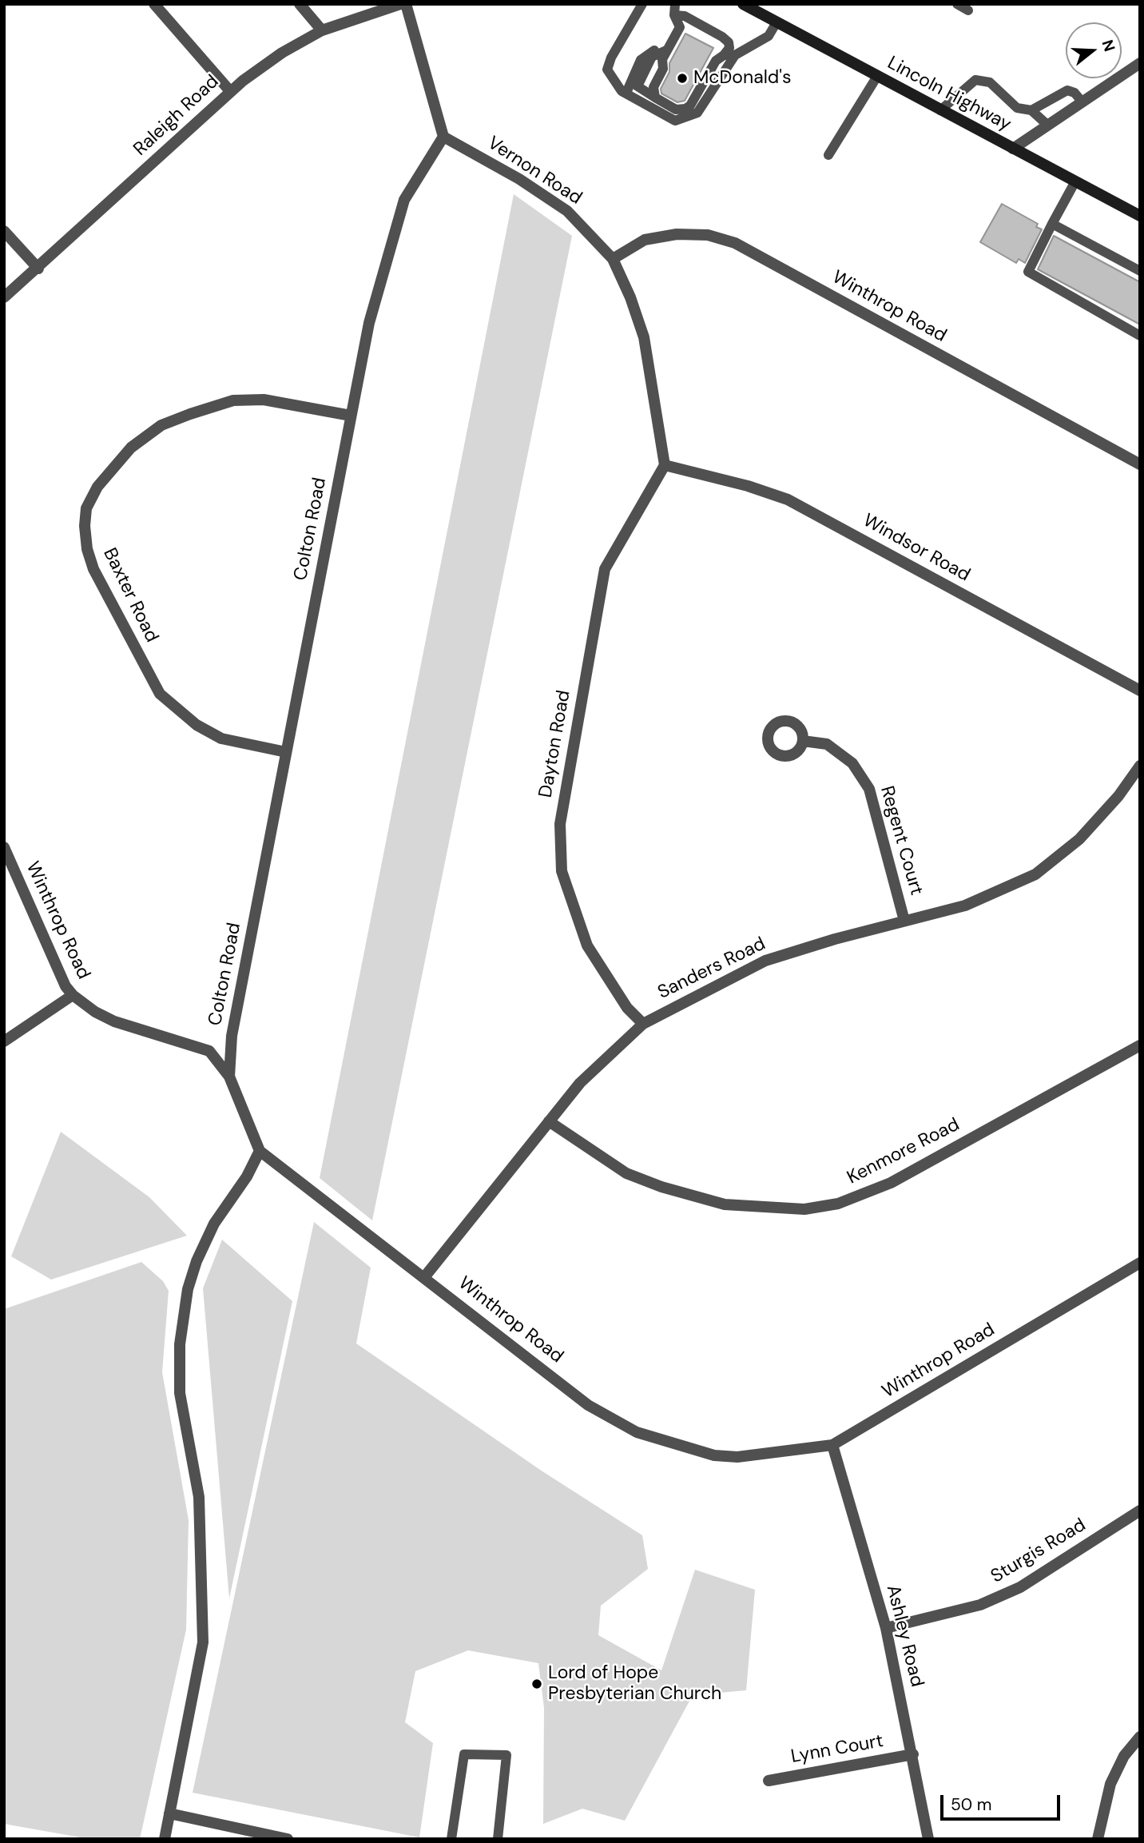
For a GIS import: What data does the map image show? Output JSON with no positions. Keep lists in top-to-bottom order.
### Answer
{
  "streets": {
    "main road": ["Lincoln Highway"],
    "street": [
      "Raleigh Road",
      "Vernon Road",
      "Winthrop Road",
      "Colton Road",
      "Windsor Road",
      "Baxter Road",
      "Dayton Road",
      "Regent Court",
      "Sanders Road",
      "Kenmore Road",
      "Sturgis Road",
      "Ashley Road",
      "Lynn Court"
    ]
  },
  "crossings": [
    ["Vernon Road", "Winthrop Road"],
    ["Vernon Road", "Colton Road"],
    ["Vernon Road", "Windsor Road"],
    ["Vernon Road", "Dayton Road"],
    ["Winthrop Road", "Colton Road"],
    ["Winthrop Road", "Sanders Road"],
    ["Winthrop Road", "Ashley Road"],
    ["Colton Road", "Baxter Road"],
    ["Windsor Road", "Dayton Road"],
    ["Dayton Road", "Sanders Road"],
    ["Regent Court", "Sanders Road"],
    ["Sanders Road", "Kenmore Road"],
    ["Sturgis Road", "Ashley Road"],
    ["Ashley Road", "Lynn Court"]
  ],
  "places": ["McDonald's", "Lord of Hope Presbyterian Church"],
  "scale_bar": "50 m",
  "north": "right"
}
